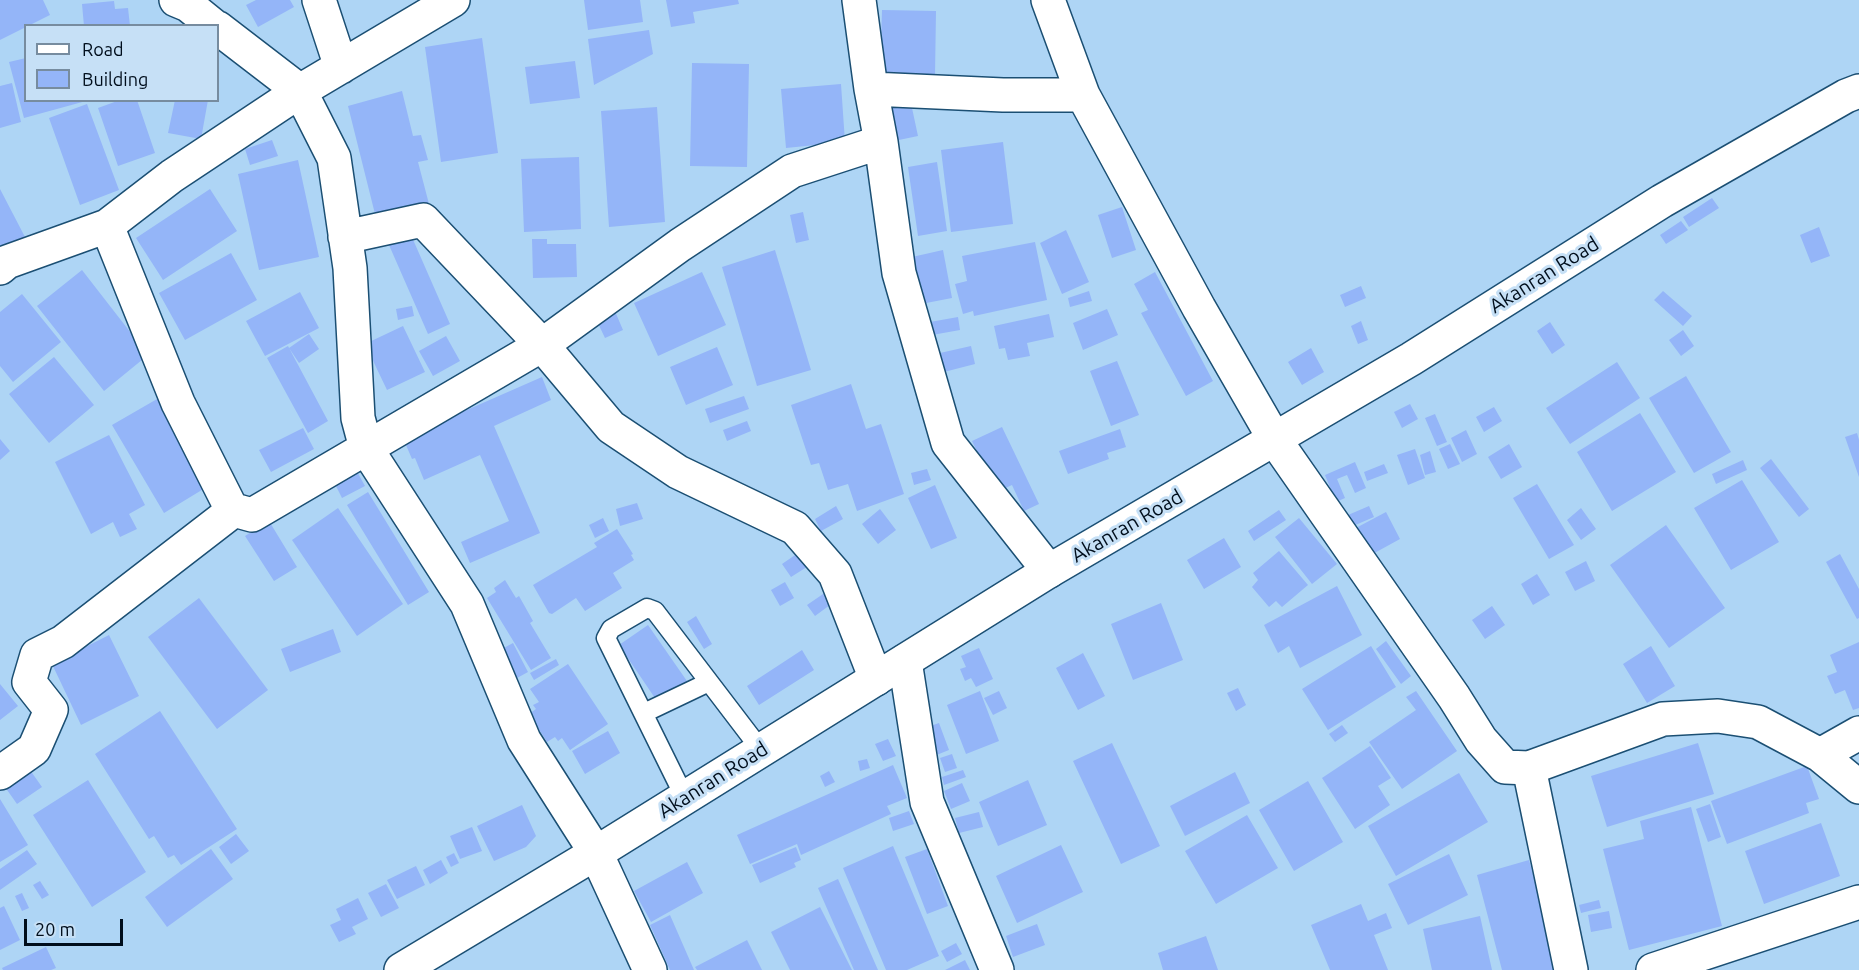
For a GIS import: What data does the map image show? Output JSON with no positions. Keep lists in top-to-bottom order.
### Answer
{
  "streets": {
    "street": ["Akanran Road"]
  },
  "legend": ["Road", "Building"],
  "scale_bar": "20 m"
}
